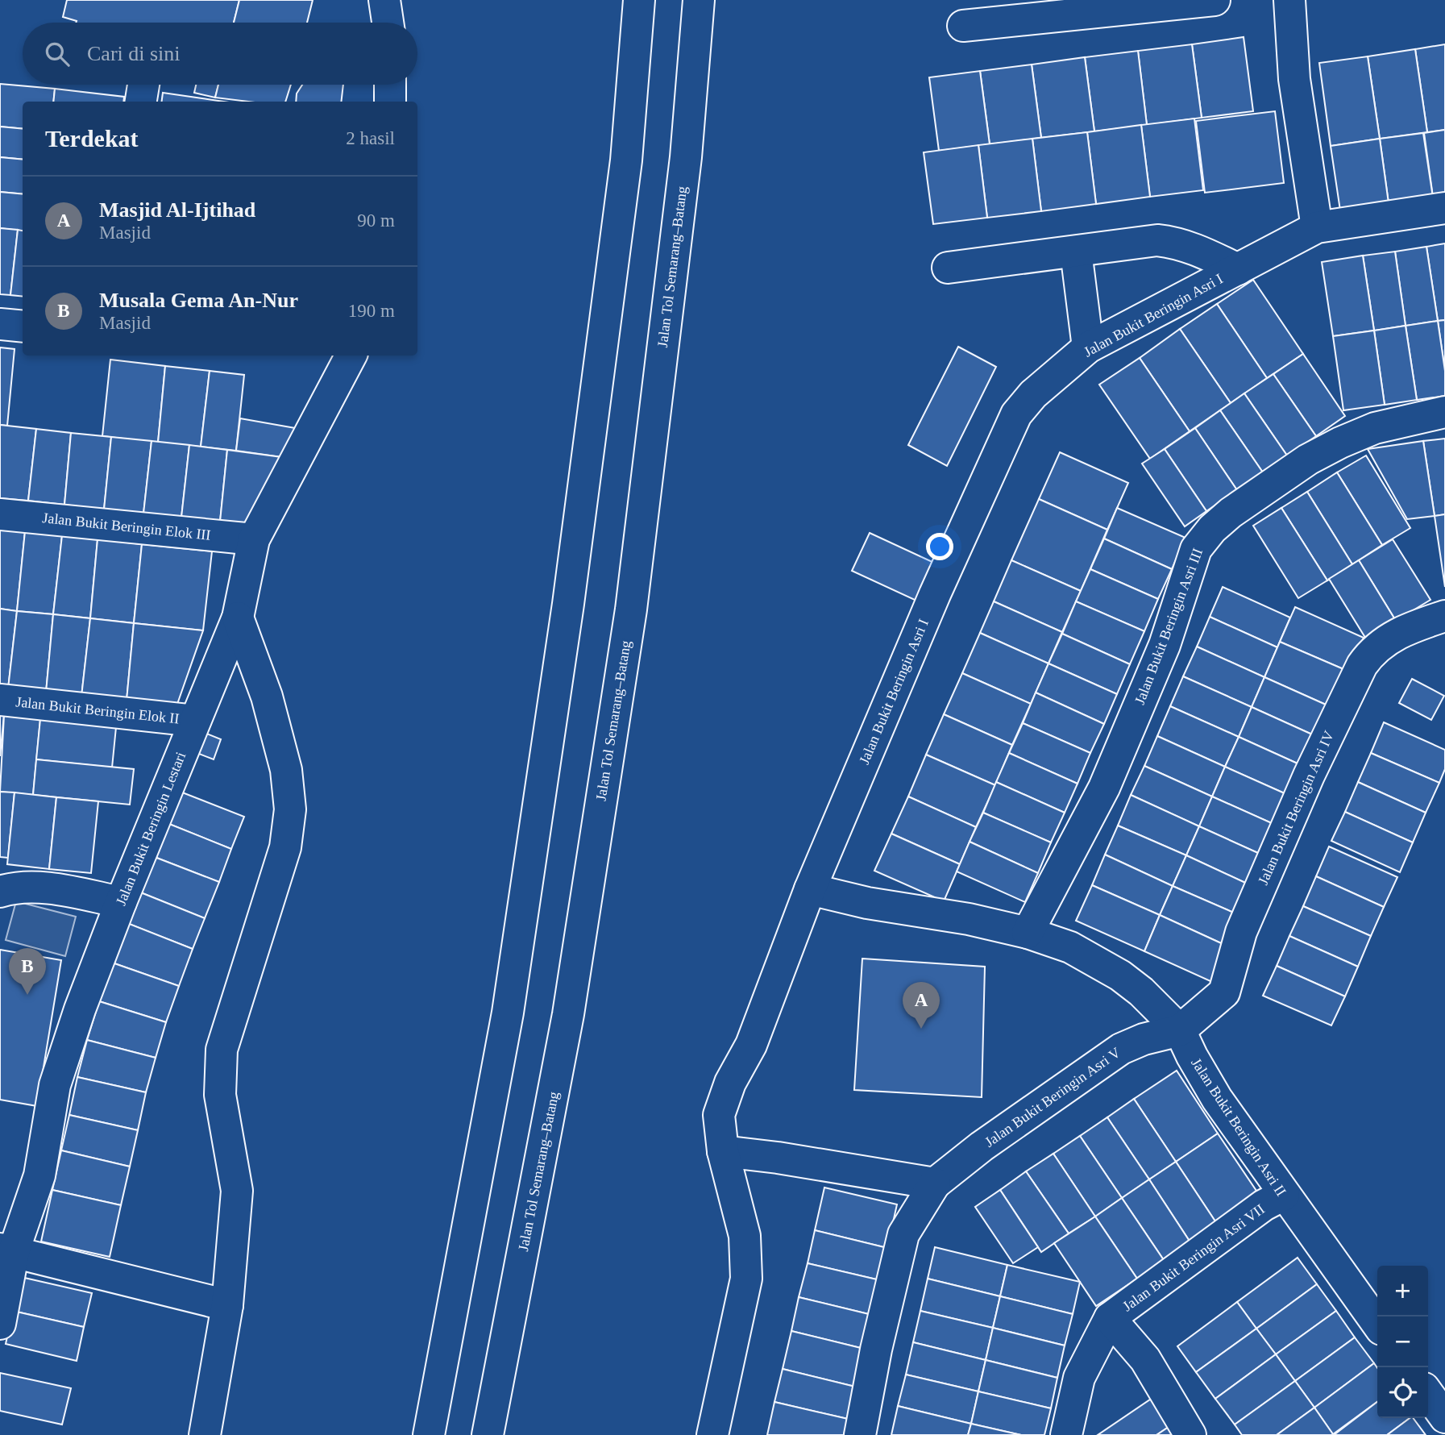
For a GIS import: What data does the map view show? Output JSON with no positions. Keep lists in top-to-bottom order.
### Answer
{
  "streets": {
    "main road": [
      "Jalan Tol Semarang–Batang",
      "Jalan Bukit Beringin Asri I",
      "Jalan Bukit Beringin Elok III",
      "Jalan Bukit Beringin Asri III",
      "Jalan Bukit Beringin Elok II",
      "Jalan Bukit Beringin Asri IV",
      "Jalan Bukit Beringin Lestari",
      "Jalan Bukit Beringin Asri V",
      "Jalan Bukit Beringin Asri II",
      "Jalan Bukit Beringin Asri VII"
    ]
  },
  "crossings": [
    ["Jalan Bukit Beringin Asri I", "Jalan Bukit Beringin Asri II"],
    ["Jalan Bukit Beringin Elok III", "Jalan Bukit Beringin Lestari"],
    ["Jalan Bukit Beringin Asri III", "Jalan Bukit Beringin Asri II"],
    ["Jalan Bukit Beringin Elok II", "Jalan Bukit Beringin Lestari"],
    ["Jalan Bukit Beringin Asri IV", "Jalan Bukit Beringin Asri V"],
    ["Jalan Bukit Beringin Asri IV", "Jalan Bukit Beringin Asri II"],
    ["Jalan Bukit Beringin Asri V", "Jalan Bukit Beringin Asri II"],
    ["Jalan Bukit Beringin Asri II", "Jalan Bukit Beringin Asri VII"]
  ],
  "page": {
    "search": "Cari di sini",
    "heading": ["Terdekat", "2 hasil"],
    "list": [
      {
        "mark": "A",
        "name": "Masjid Al-Ijtihad",
        "note": "Masjid",
        "value": "90 m"
      },
      {
        "mark": "B",
        "name": "Musala Gema An-Nur",
        "note": "Masjid",
        "value": "190 m"
      }
    ],
    "pins": ["B", "A"],
    "map_buttons": ["+", "−"]
  }
}
